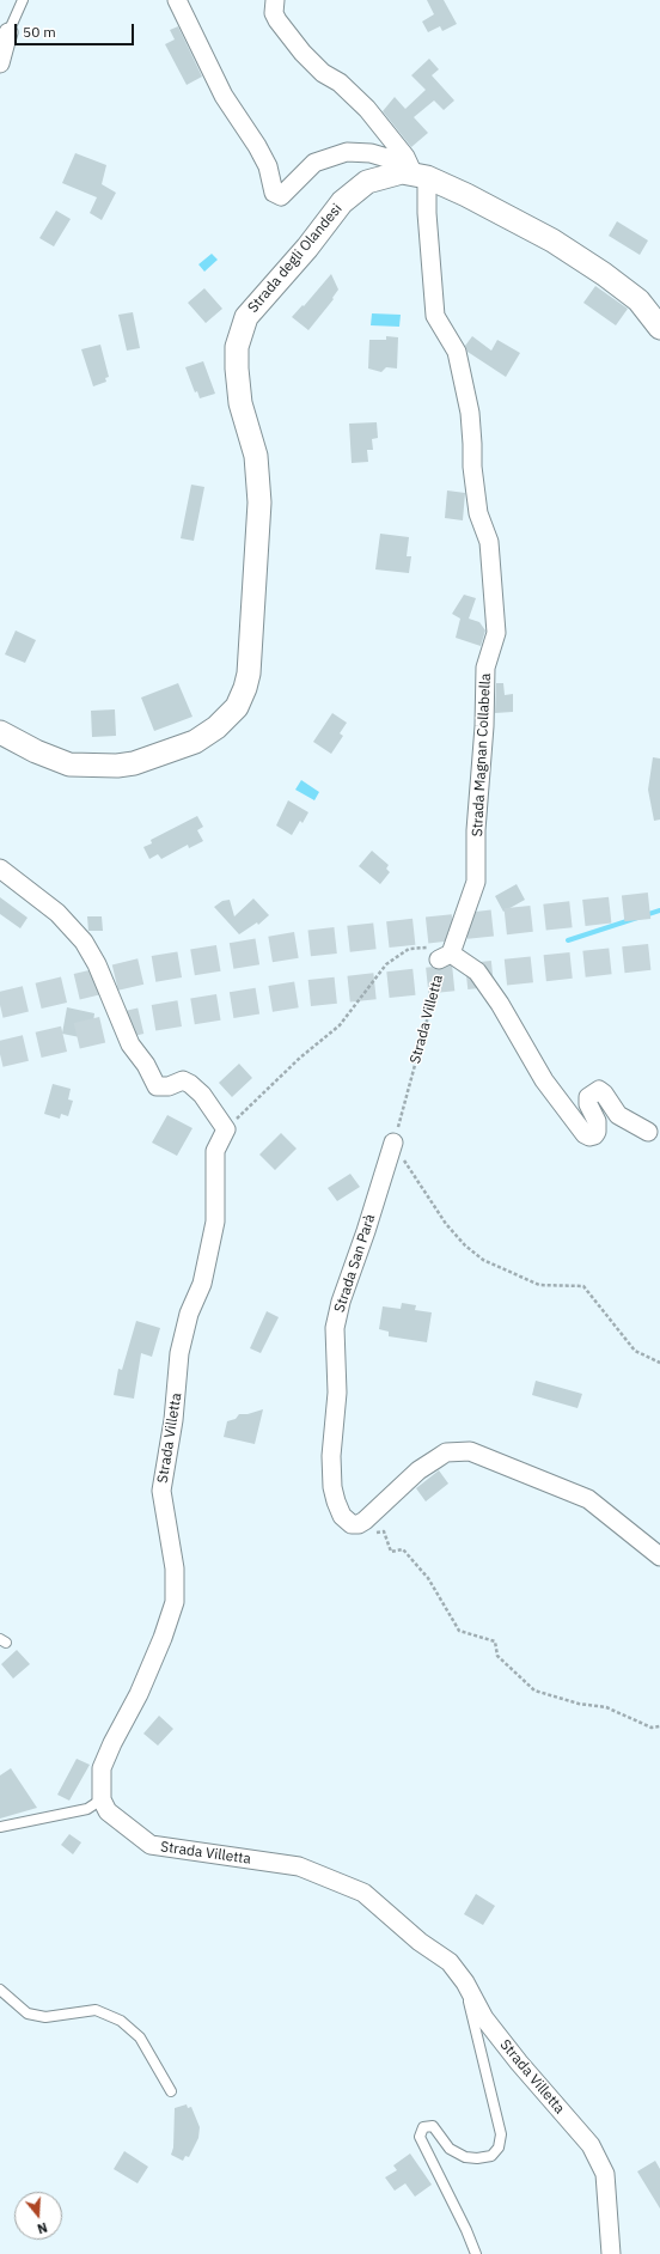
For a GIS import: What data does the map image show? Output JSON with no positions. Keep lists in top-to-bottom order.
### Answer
{
  "streets": {
    "street": [
      "Strada degli Olandesi",
      "Strada Magnan Collabella",
      "Strada Villetta",
      "Strada San Parà"
    ]
  },
  "crossings": [
    ["Strada degli Olandesi", "Strada Magnan Collabella"],
    ["Strada Magnan Collabella", "Strada Villetta"],
    ["Strada Villetta", "Strada San Parà"]
  ],
  "scale_bar": "50 m",
  "north": "bottom"
}
